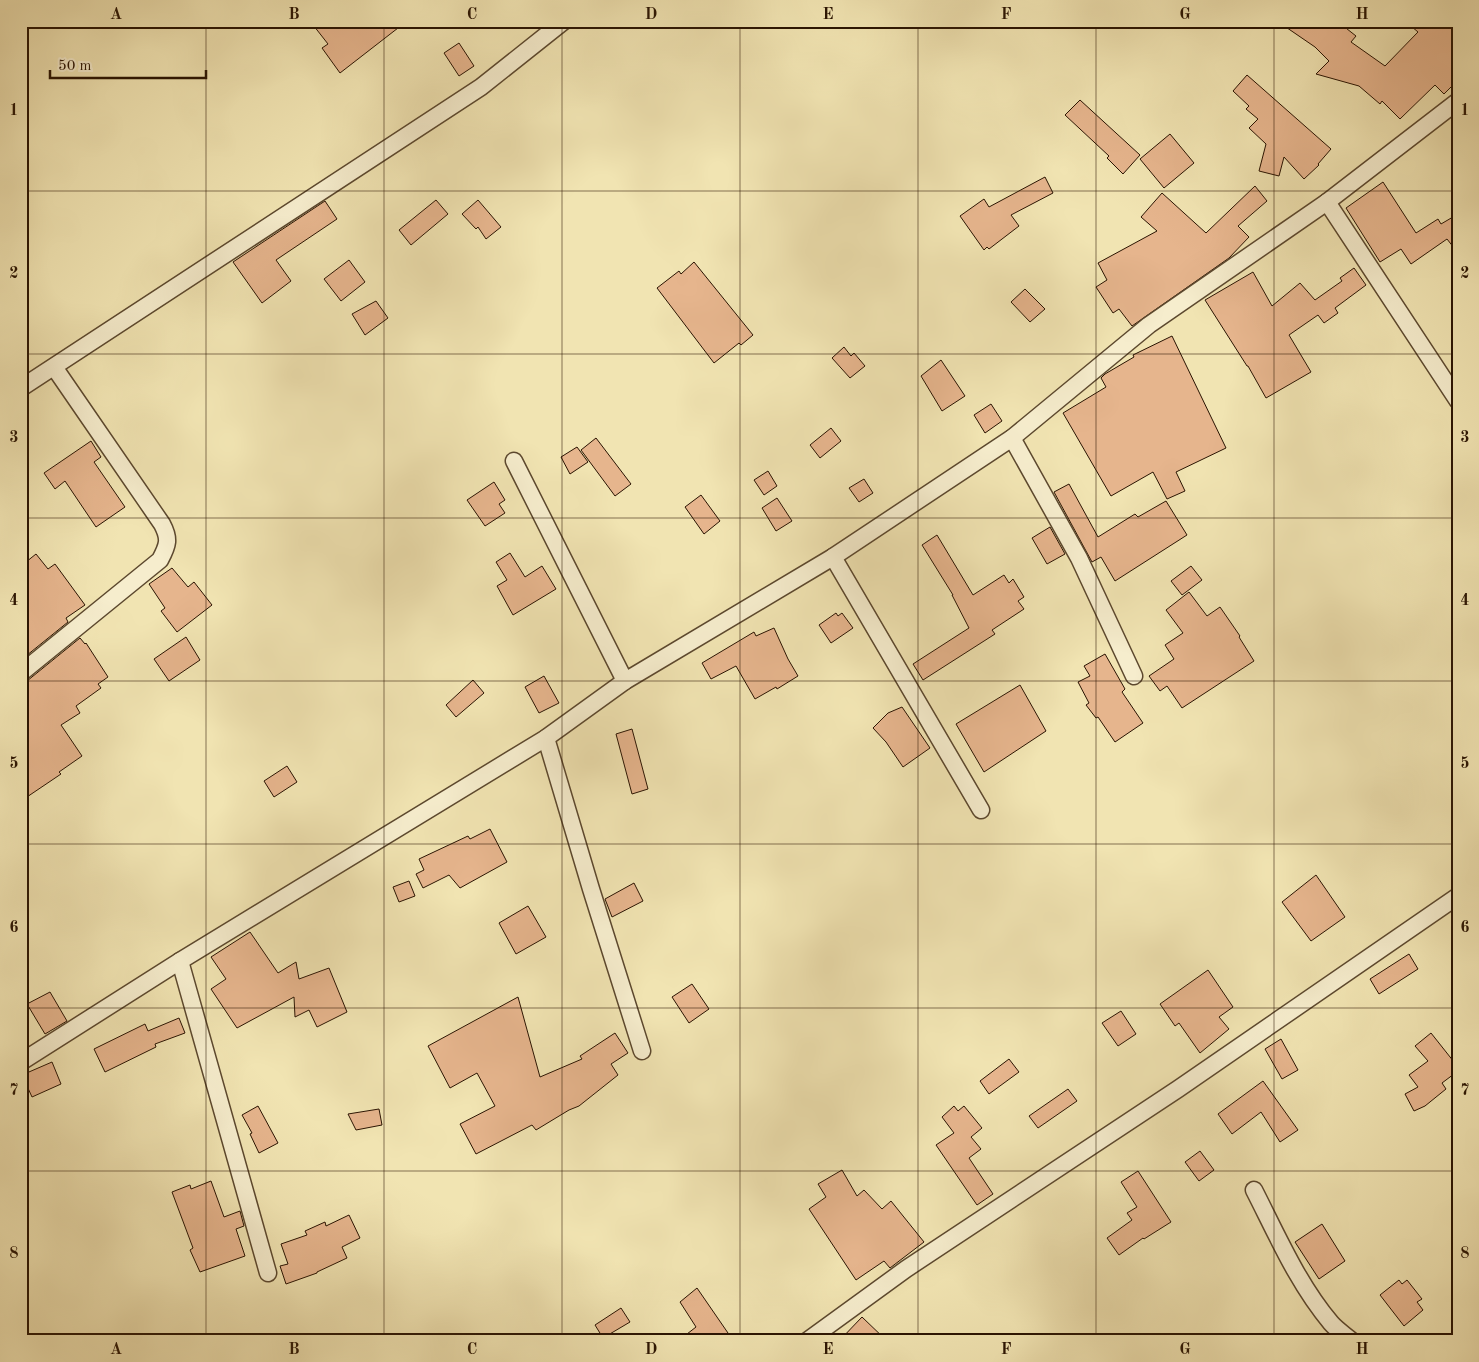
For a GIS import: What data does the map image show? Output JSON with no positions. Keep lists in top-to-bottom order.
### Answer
{
  "scale_bar": "50 m",
  "grid": {
    "columns": [
      "A",
      "B",
      "C",
      "D",
      "E",
      "F",
      "G",
      "H"
    ],
    "rows": [
      "1",
      "2",
      "3",
      "4",
      "5",
      "6",
      "7",
      "8"
    ]
  }
}
